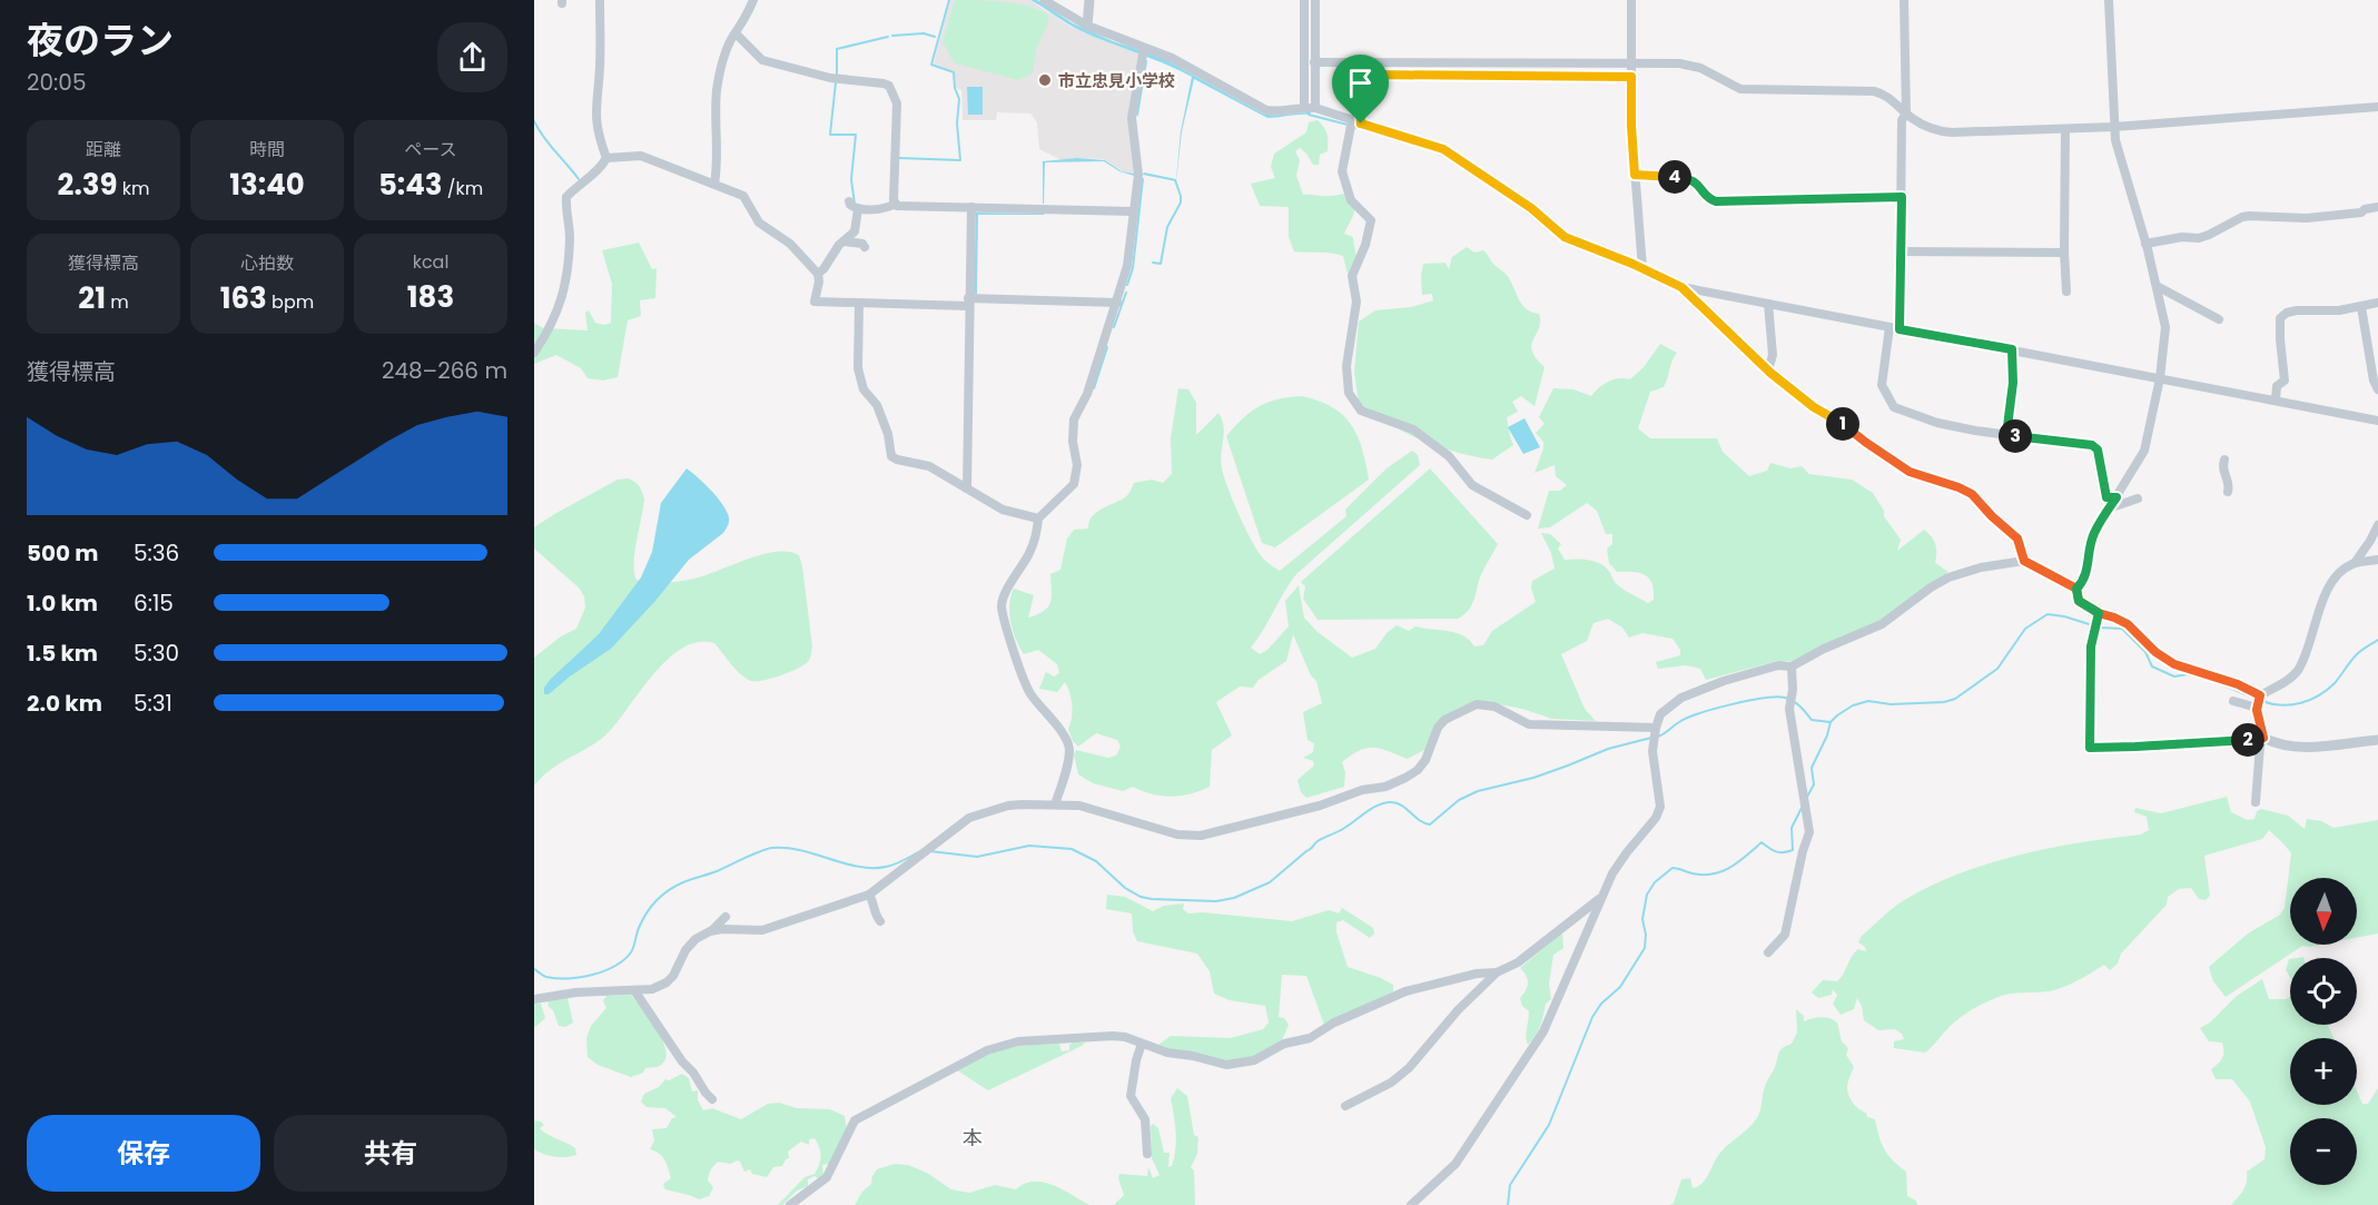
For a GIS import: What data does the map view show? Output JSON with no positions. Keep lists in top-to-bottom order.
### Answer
{
  "districts": ["本"],
  "places": ["市立忠見小学校"],
  "north": "bottom",
  "page": {
    "heading": ["夜のラン", "20:05"],
    "stats": [
      ["距離", "2.39 km"],
      ["時間", "13:40"],
      ["ペース", "5:43 /km"],
      ["獲得標高", "21 m"],
      ["心拍数", "163 bpm"],
      ["kcal", "183"]
    ],
    "pins": [
      "4",
      "1",
      "3",
      "2"
    ],
    "chart": ["獲得標高", "248–266 m"],
    "list": [
      {
        "name": "500 m",
        "note": "5:36"
      },
      {
        "name": "1.0 km",
        "note": "6:15"
      },
      {
        "name": "1.5 km",
        "note": "5:30"
      },
      {
        "name": "2.0 km",
        "note": "5:31"
      }
    ],
    "map_buttons": ["+", "−"],
    "buttons": ["保存", "共有"]
  }
}
